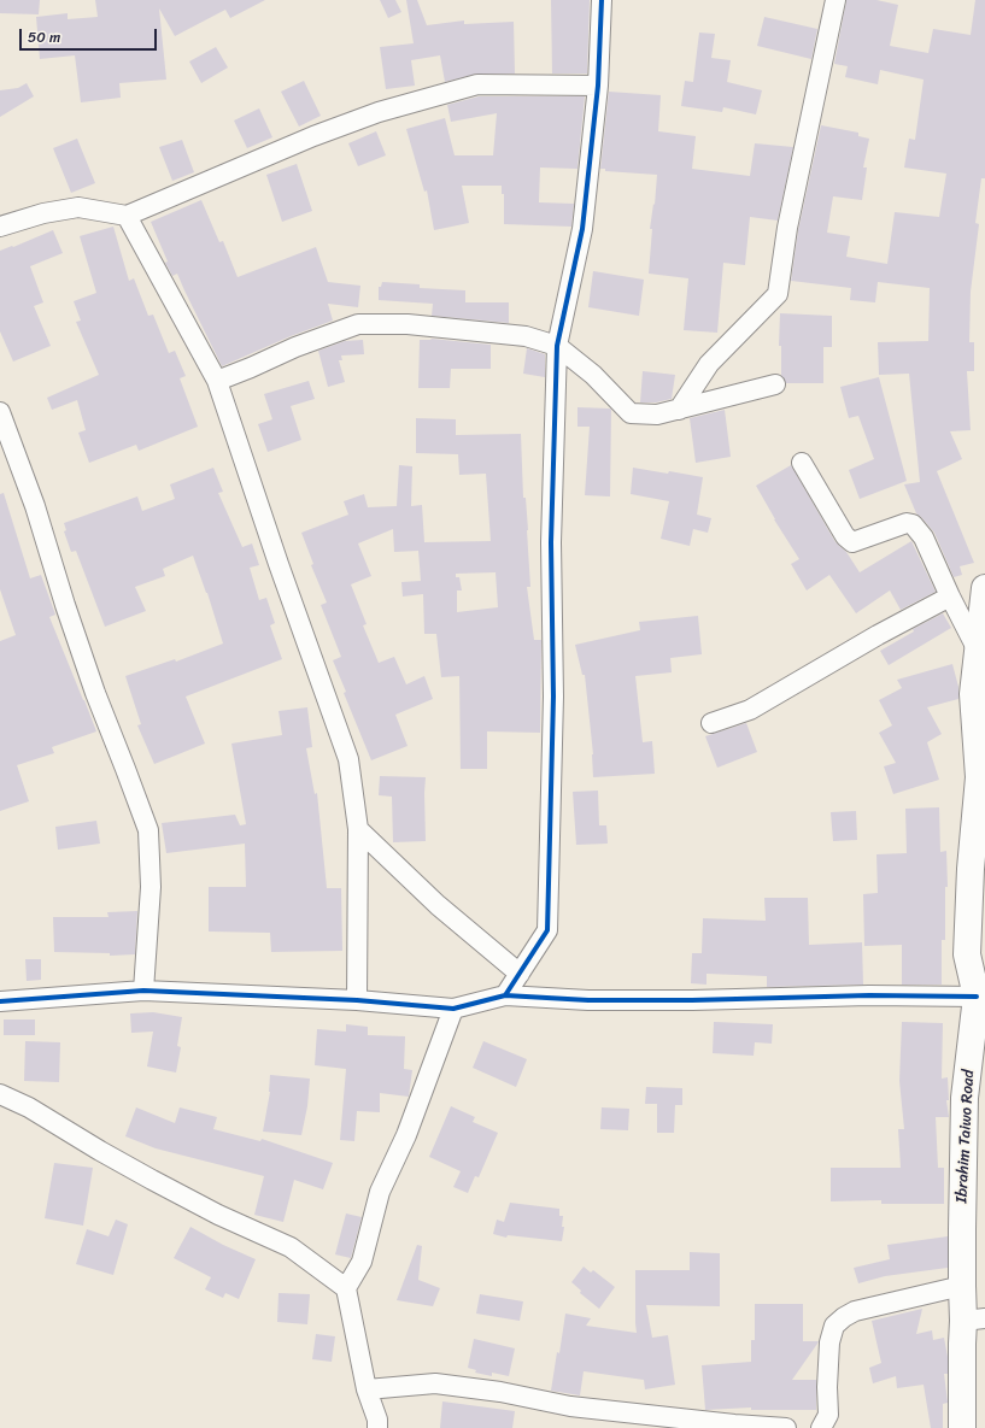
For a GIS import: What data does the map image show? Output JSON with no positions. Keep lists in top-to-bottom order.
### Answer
{
  "streets": {
    "main road": ["Ibrahim Taiwo Road"]
  },
  "scale_bar": "50 m"
}
